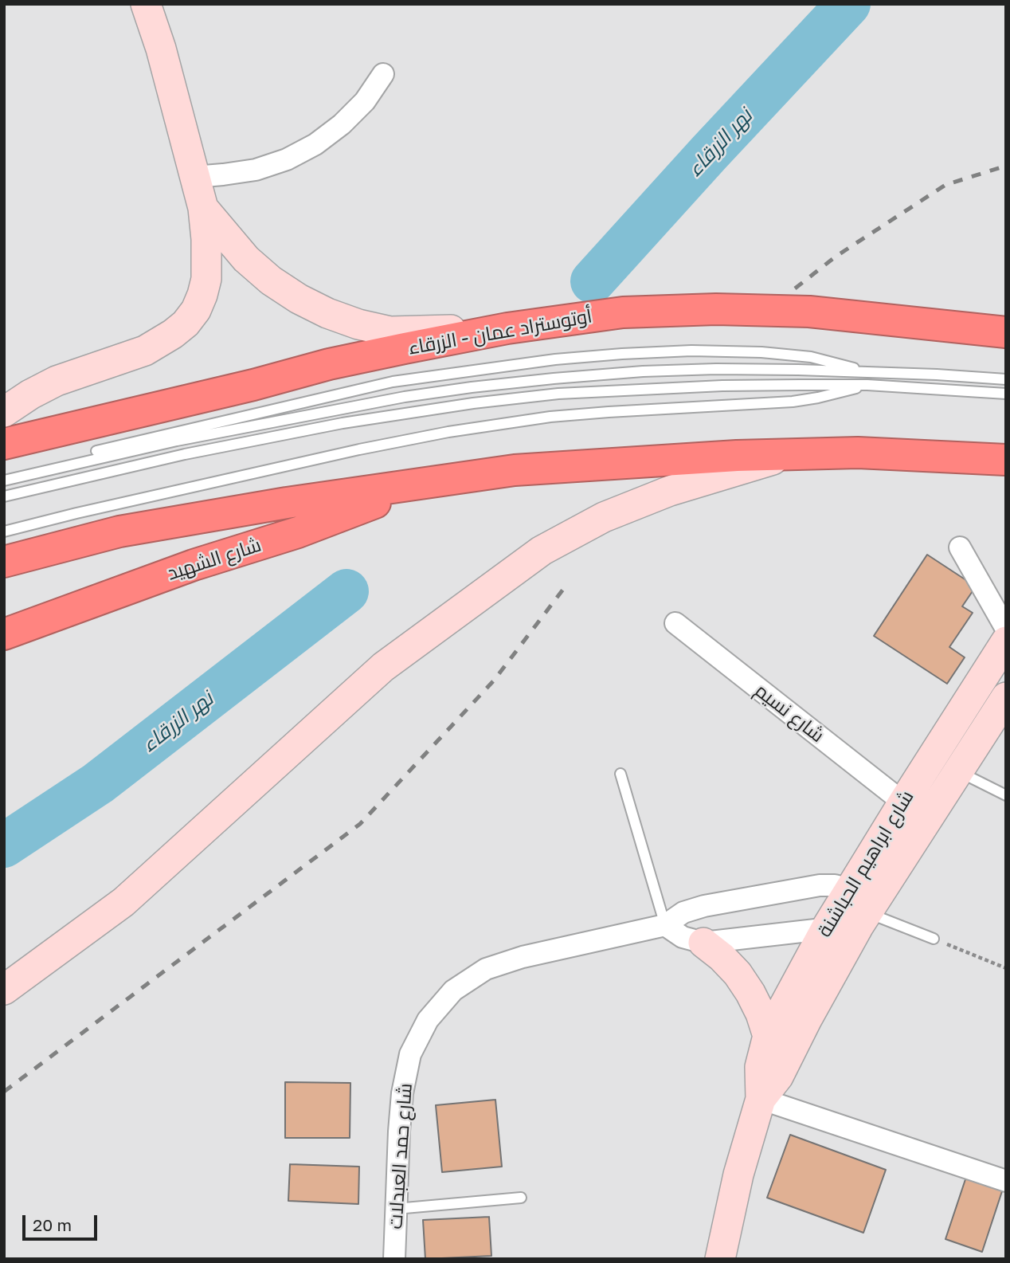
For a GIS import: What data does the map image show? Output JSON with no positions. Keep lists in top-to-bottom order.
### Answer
{
  "streets": {
    "highway": ["أوتوستراد عمان - الزرقاء", "شارع الشهيد"],
    "street": ["شارع نسيم", "شارع ابراهيم الحباشنة", "شارع حمد العبدلات"]
  },
  "crossings": [
    ["شارع نسيم", "شارع ابراهيم الحباشنة"],
    ["شارع ابراهيم الحباشنة", "شارع حمد العبدلات"]
  ],
  "water": ["نهر الزرقاء"],
  "scale_bar": "20 m"
}
